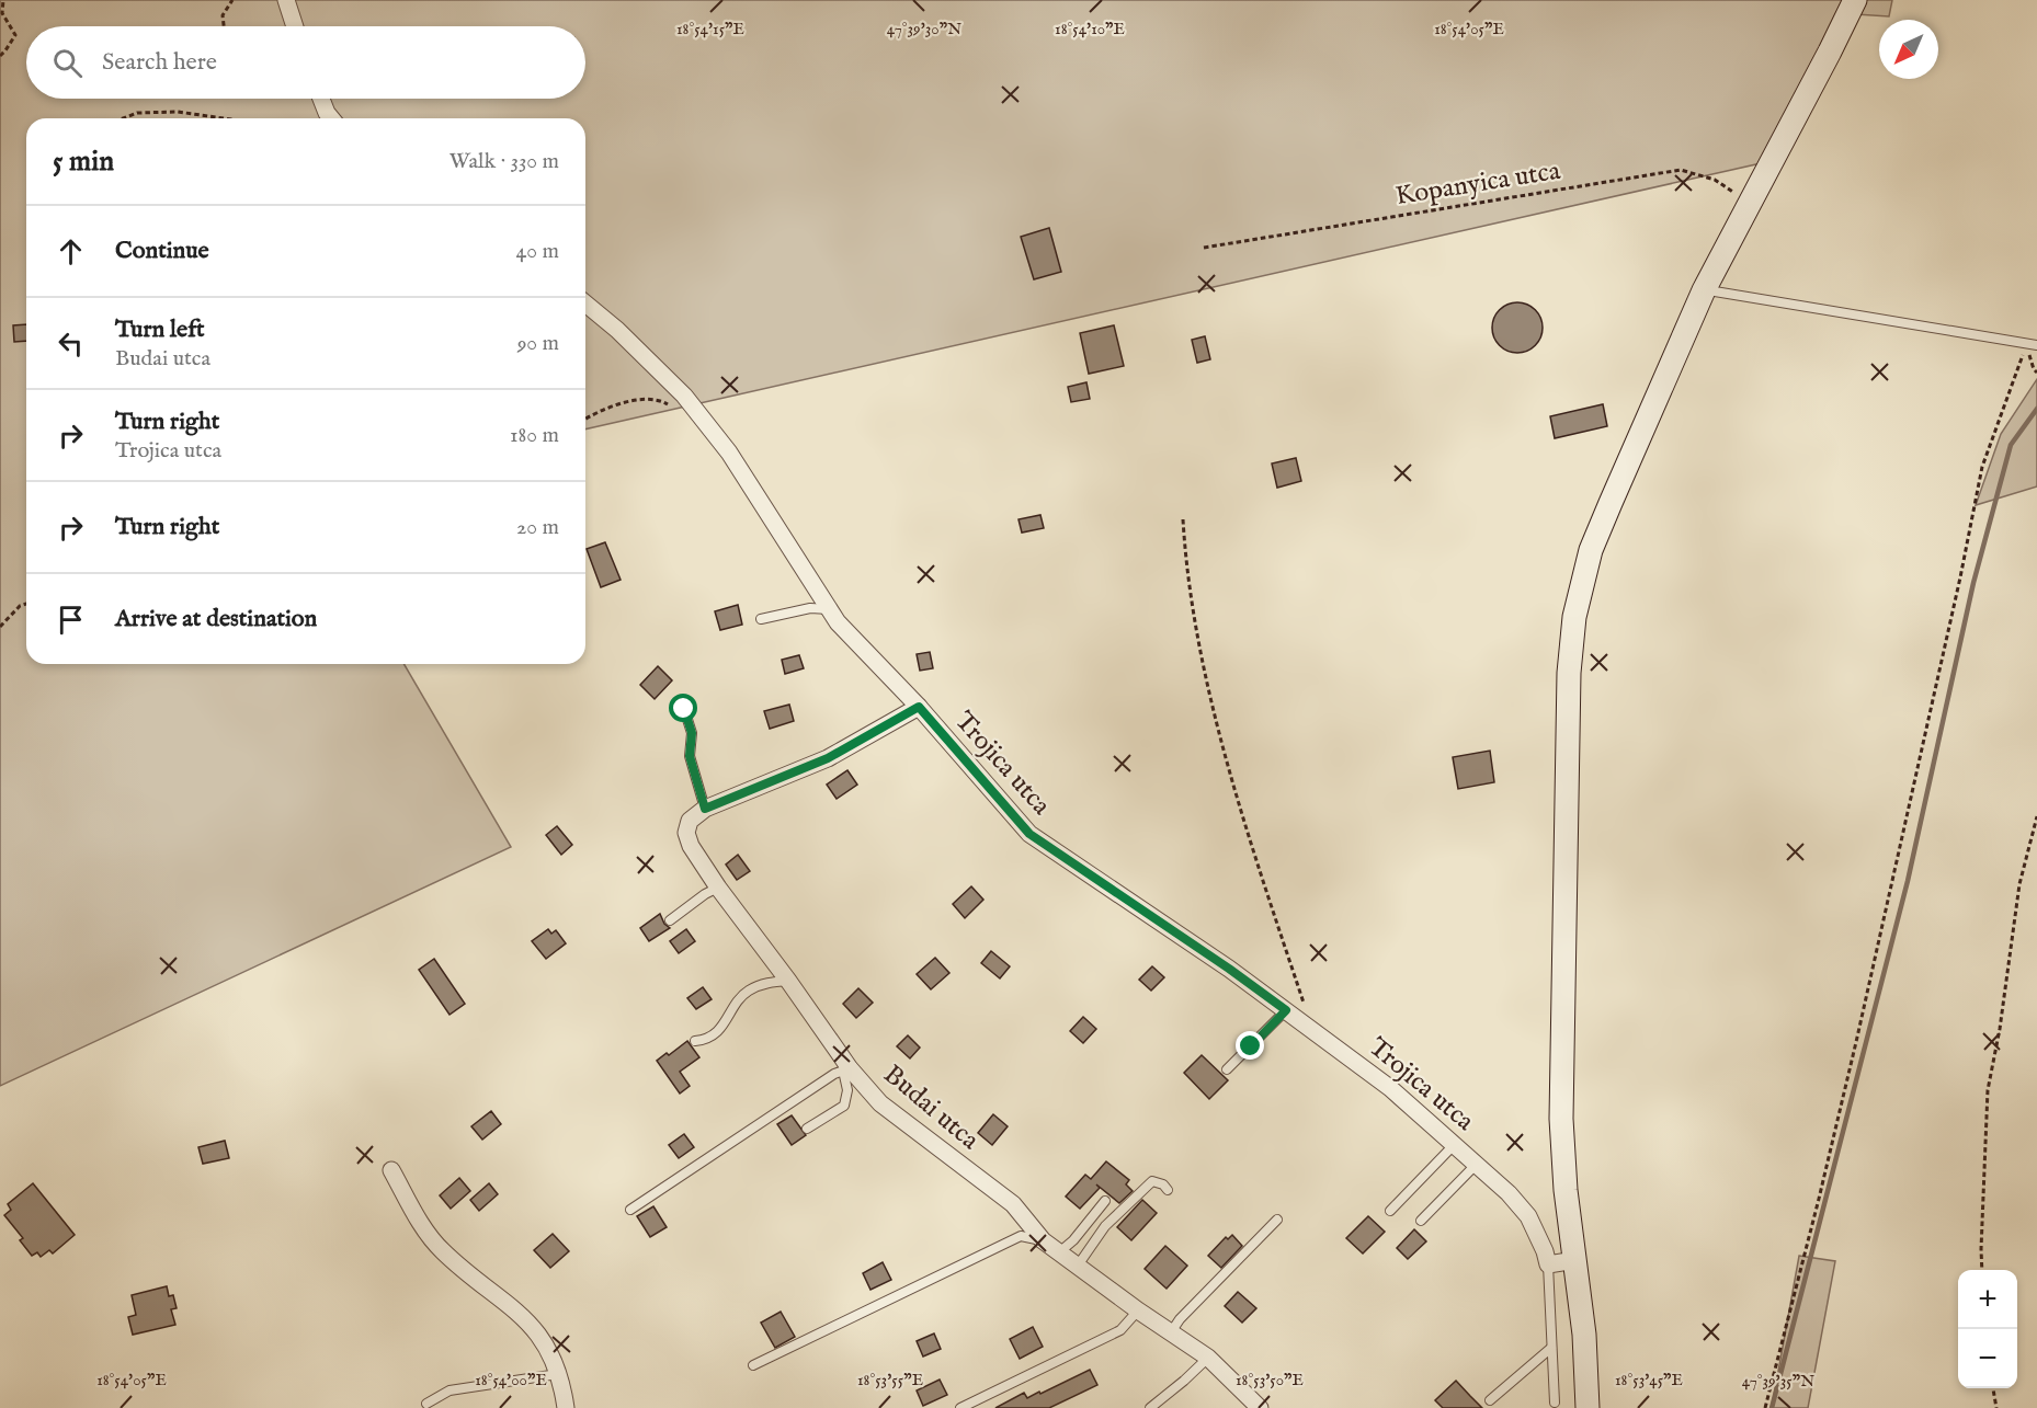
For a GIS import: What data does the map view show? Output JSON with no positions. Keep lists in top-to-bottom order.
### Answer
{
  "streets": {
    "street": ["Trojica utca", "Budai utca"],
    "path": ["Kopanyica utca"]
  },
  "north": "bottom left",
  "page": {
    "search": "Search here",
    "heading": ["5 min", "Walk · 330 m"],
    "list": [
      ["Continue", "40 m"],
      ["Turn left", "Budai utca", "90 m"],
      ["Turn right", "Trojica utca", "180 m"],
      ["Turn right", "20 m"],
      "Arrive at destination"
    ],
    "map_buttons": ["+", "−"]
  },
  "coordinates": [
    "47°39'30\"N",
    "18°54'15\"E",
    "18°54'10\"E",
    "18°54'05\"E",
    "18°54'00\"E",
    "18°53'55\"E",
    "18°53'50\"E",
    "18°53'45\"E",
    "47°39'35\"N"
  ]
}
